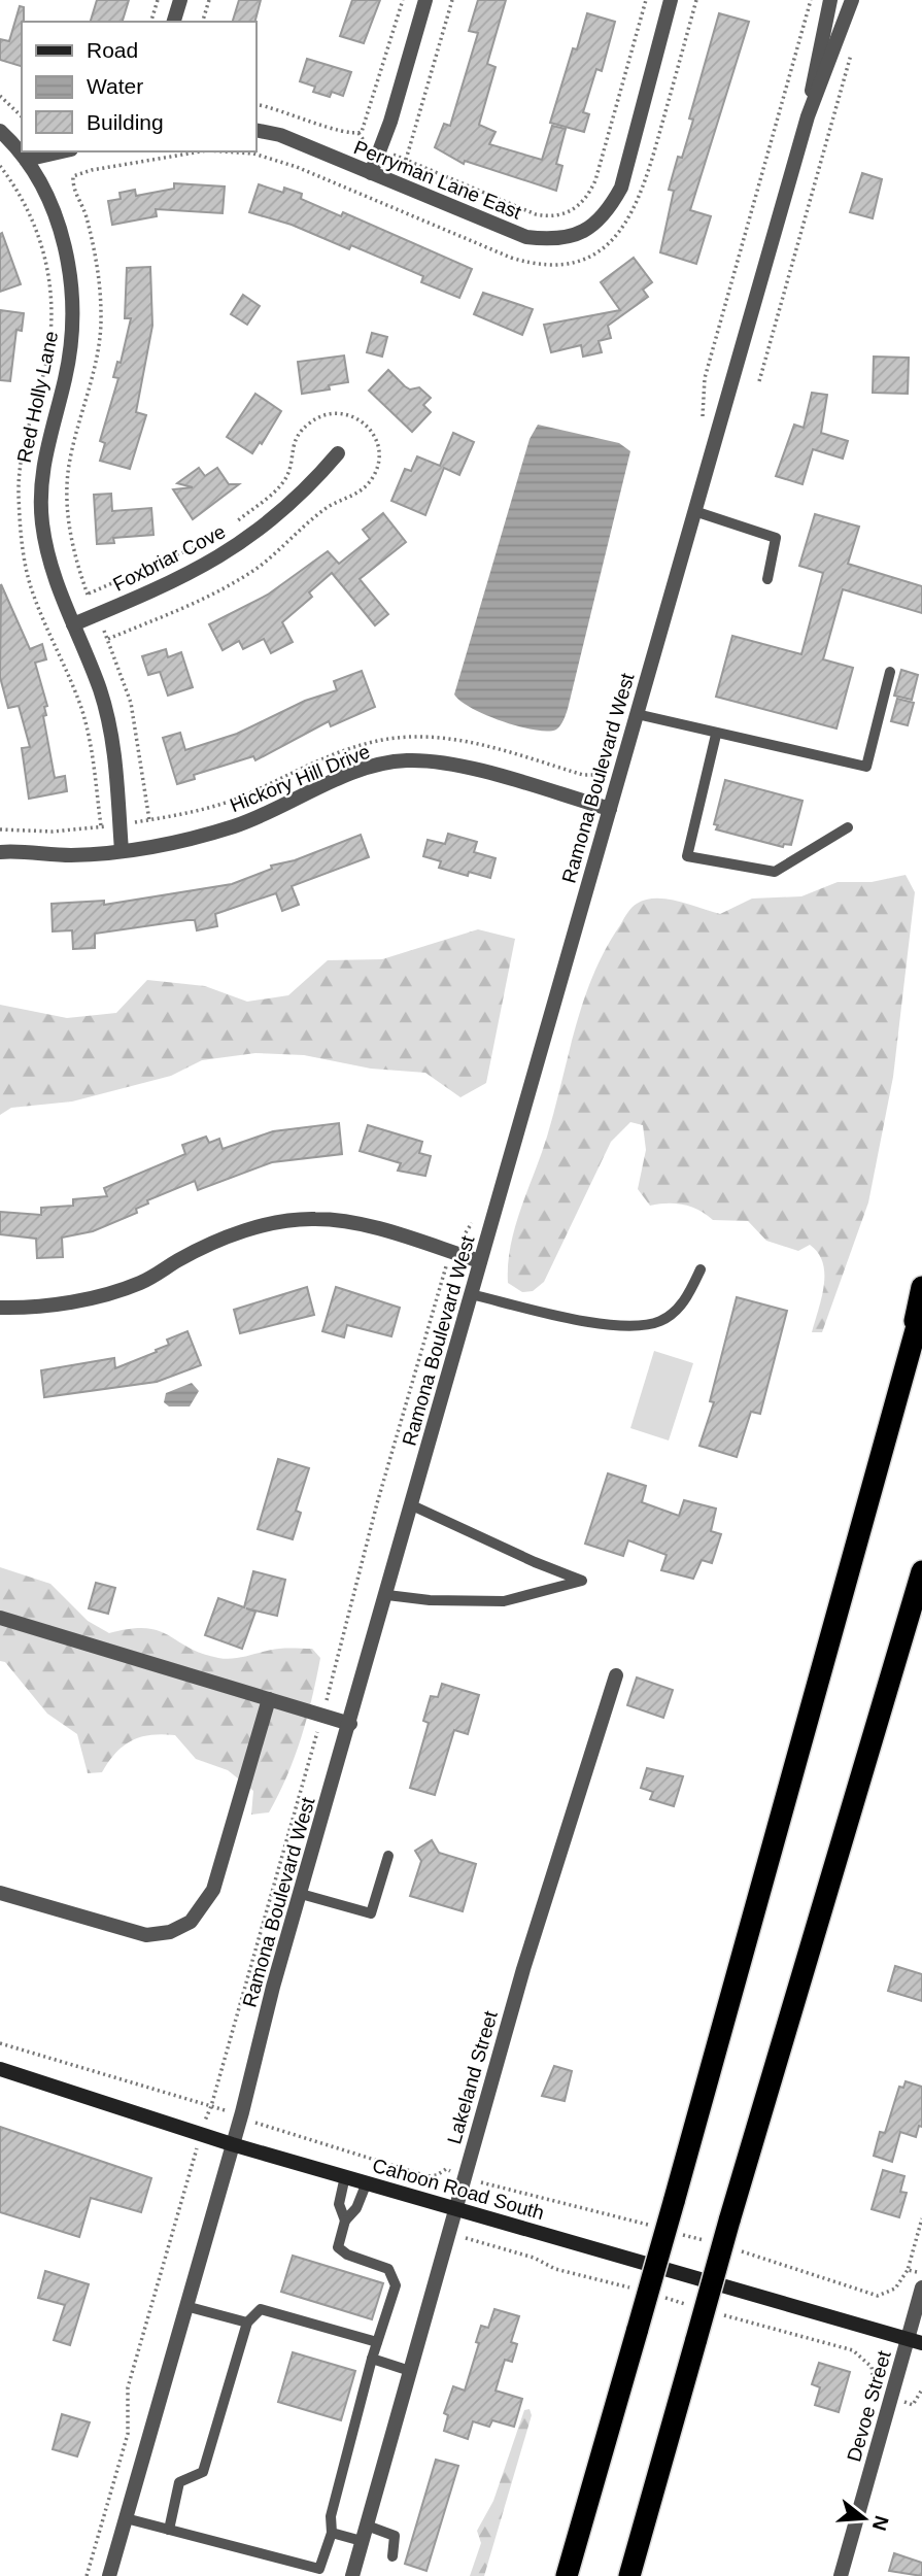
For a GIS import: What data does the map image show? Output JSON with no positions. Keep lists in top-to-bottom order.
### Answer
{
  "streets": {
    "main road": ["Cahoon Road South"],
    "street": [
      "Perryman Lane East",
      "Red Holly Lane",
      "Foxbriar Cove",
      "Hickory Hill Drive",
      "Ramona Boulevard West",
      "Lakeland Street",
      "Devoe Street"
    ]
  },
  "crossings": [
    ["Red Holly Lane", "Foxbriar Cove"],
    ["Red Holly Lane", "Hickory Hill Drive"],
    ["Hickory Hill Drive", "Ramona Boulevard West"],
    ["Ramona Boulevard West", "Cahoon Road South"],
    ["Lakeland Street", "Cahoon Road South"],
    ["Cahoon Road South", "Devoe Street"]
  ],
  "legend": ["Road", "Water", "Building"],
  "north": "right"
}
